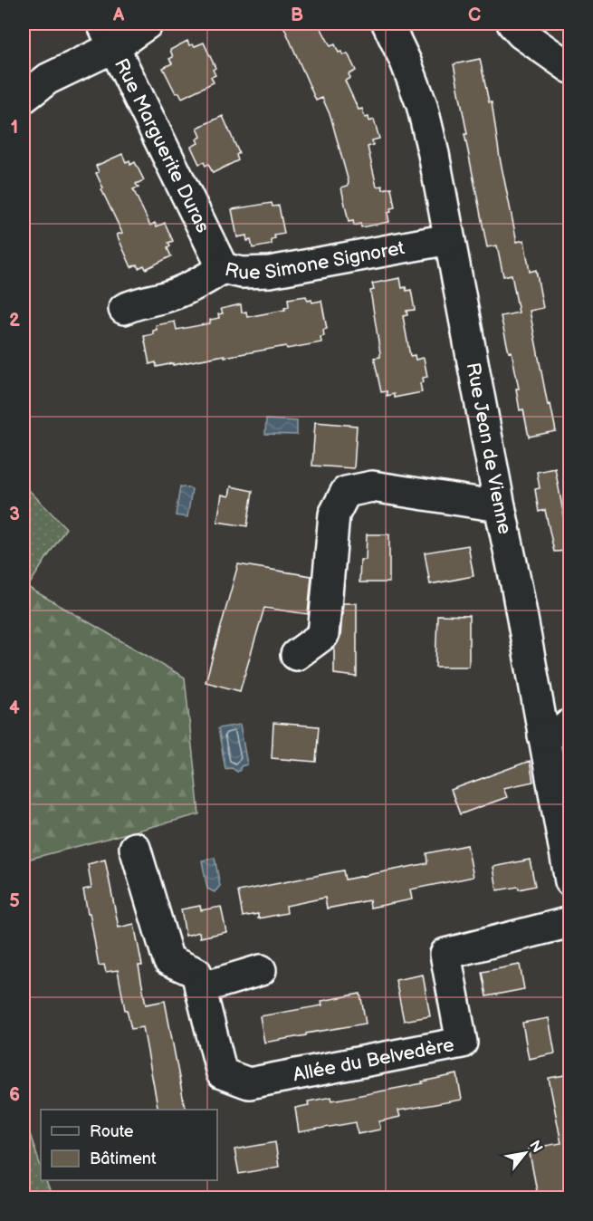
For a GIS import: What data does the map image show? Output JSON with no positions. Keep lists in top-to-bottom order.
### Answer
{
  "streets": {
    "street": [
      "Rue Marguerite Duras",
      "Rue Simone Signoret",
      "Rue Jean de Vienne",
      "Allée du Belvedère"
    ]
  },
  "crossings": [
    ["Rue Marguerite Duras", "Rue Simone Signoret"],
    ["Rue Simone Signoret", "Rue Jean de Vienne"]
  ],
  "legend": ["Route", "Bâtiment"],
  "north": "top right",
  "grid": {
    "columns": ["A", "B", "C"],
    "rows": [
      "1",
      "2",
      "3",
      "4",
      "5",
      "6"
    ]
  }
}
